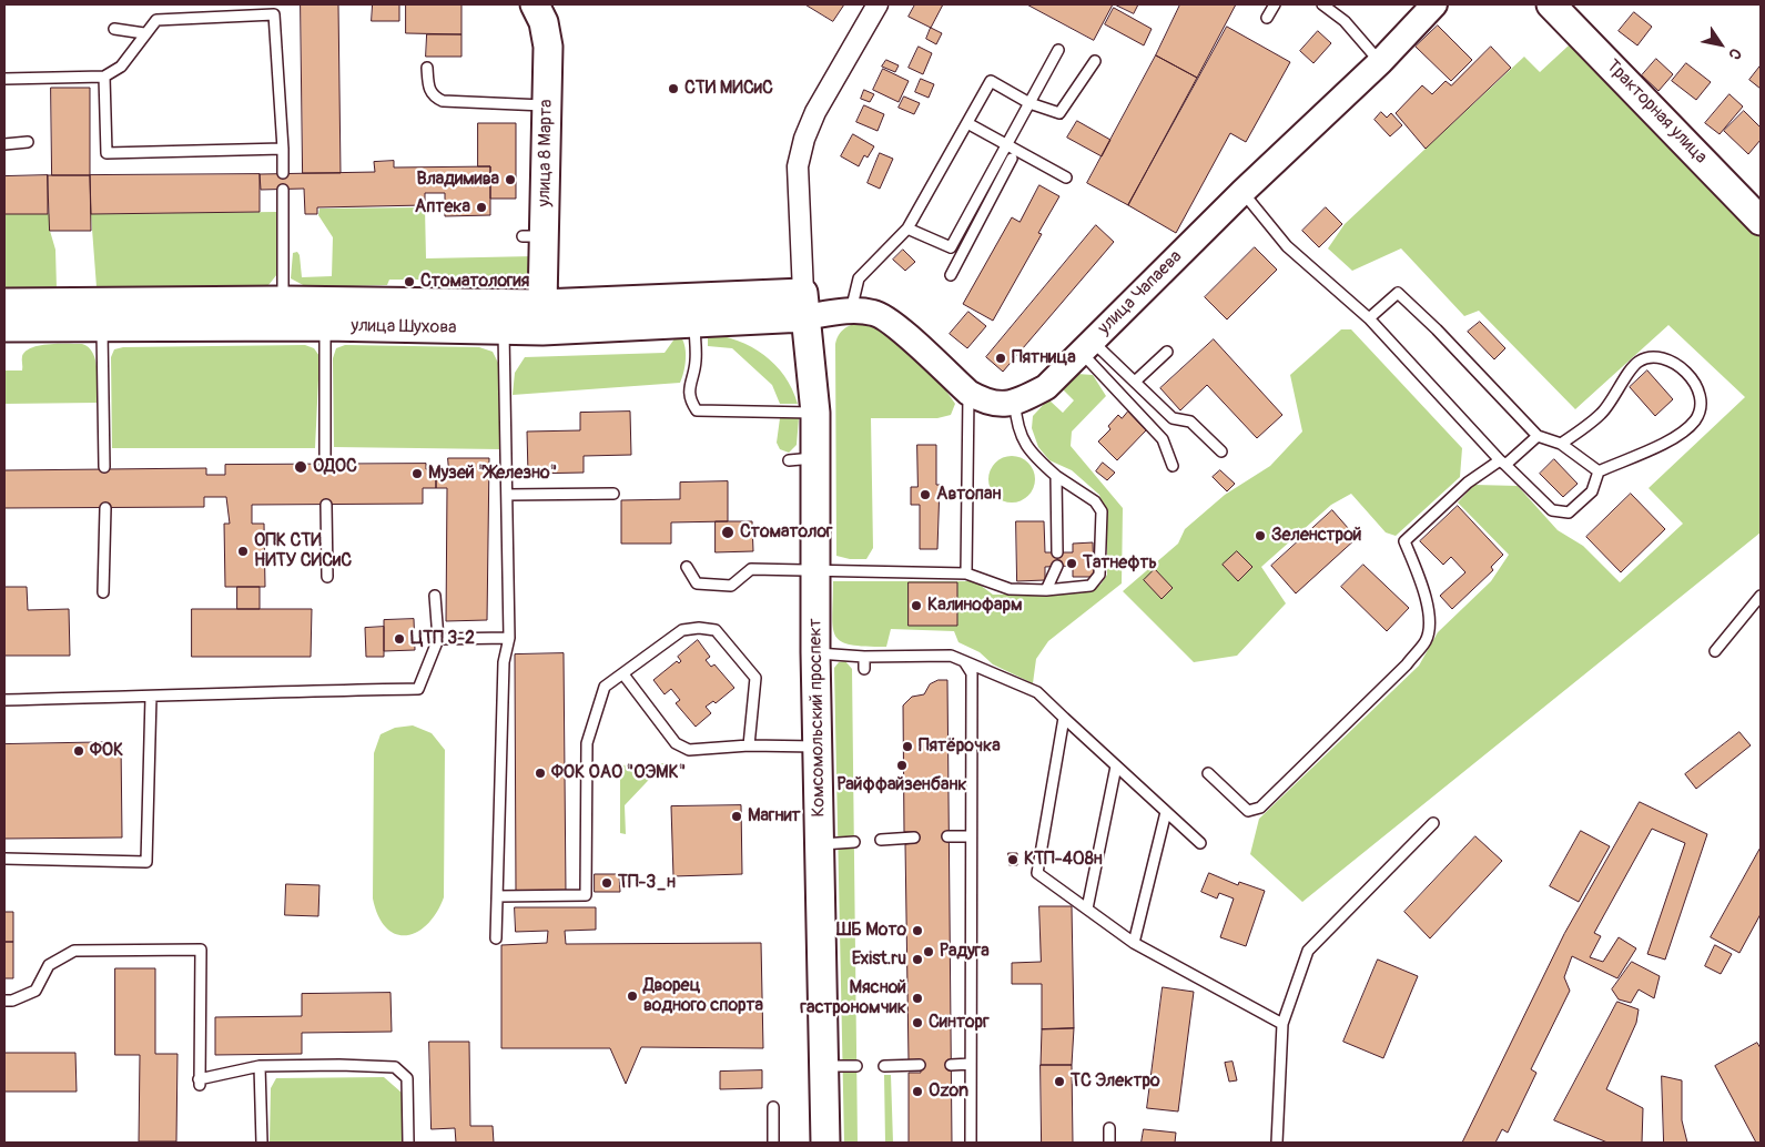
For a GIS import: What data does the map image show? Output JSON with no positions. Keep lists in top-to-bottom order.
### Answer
{
  "streets": {
    "main road": [
      "Тракторная улица",
      "улица 8 Марта",
      "улица Шухова",
      "Комсомольский проспект"
    ],
    "street": ["улица Чапаева"]
  },
  "crossings": [
    ["улица 8 Марта", "улица Шухова"],
    ["улица Шухова", "Комсомольский проспект"]
  ],
  "places": [
    "СТИ МИСиС",
    "Владимива",
    "Аптека",
    "Стоматология",
    "Пятница",
    "ОДОС",
    "Музей \"Железно\"",
    "Автопан",
    "Стоматолог",
    "Зеленстрой",
    "ОПК СТИ НИТУ СИСиС",
    "Татнефть",
    "Калинофарм",
    "ЦТП 3-2",
    "Пятёрочка",
    "ФОК",
    "Райффайзенбанк",
    "ФОК ОАО \"ОЭМК\"",
    "Магнит",
    "КТП-408н",
    "ТП-3_н",
    "ШБ Мото",
    "Радуга",
    "Exist.ru",
    "Дворец водного спорта",
    "Мясной гастрономчик",
    "Синторг",
    "ТС Электро",
    "Ozon"
  ],
  "north": "bottom right"
}
